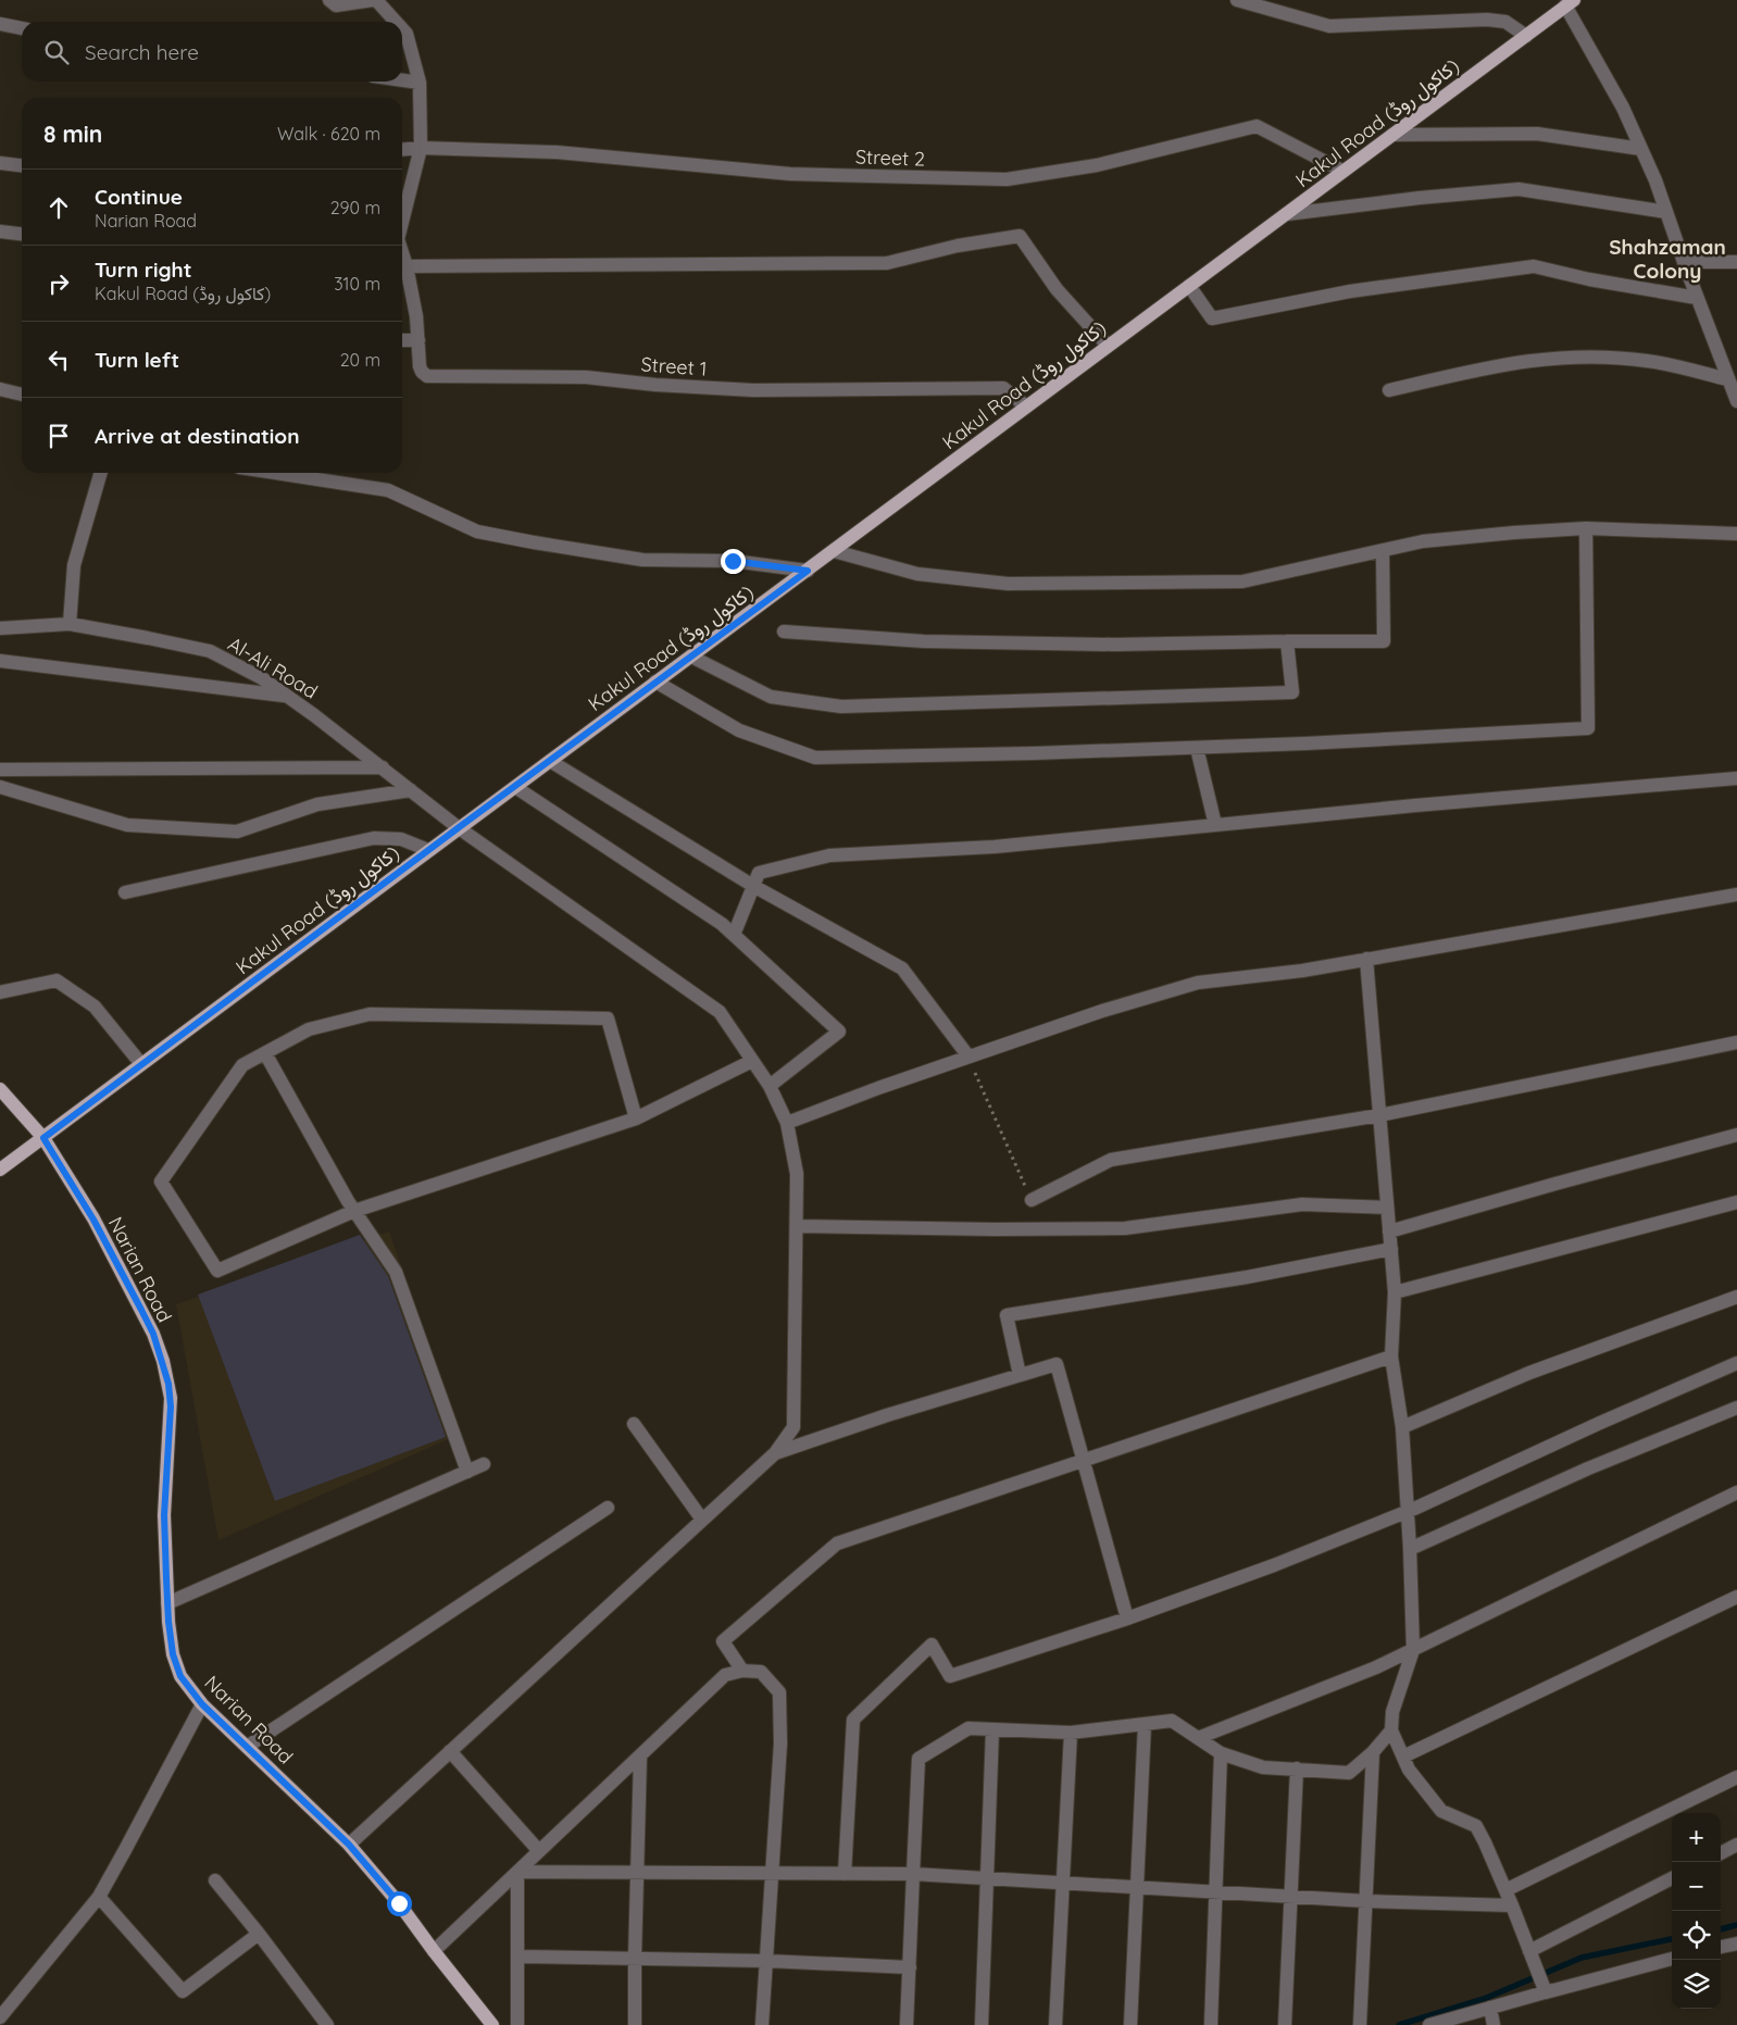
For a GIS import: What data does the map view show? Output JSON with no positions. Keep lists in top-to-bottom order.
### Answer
{
  "streets": {
    "main road": ["Kakul Road (کاکول روڈ)", "Narian Road"],
    "street": ["Street 2", "Street 1", "Al-Ali Road"]
  },
  "crossings": [
    ["Kakul Road (کاکول روڈ)", "Street 2"],
    ["Kakul Road (کاکول روڈ)", "Street 1"],
    ["Kakul Road (کاکول روڈ)", "Al-Ali Road"],
    ["Kakul Road (کاکول روڈ)", "Narian Road"]
  ],
  "districts": ["Shahzaman Colony"],
  "page": {
    "search": "Search here",
    "heading": ["8 min", "Walk · 620 m"],
    "list": [
      ["Continue", "Narian Road", "290 m"],
      ["Turn right", "Kakul Road (کاکول روڈ)", "310 m"],
      ["Turn left", "20 m"],
      "Arrive at destination"
    ],
    "map_buttons": ["+", "−"]
  }
}
